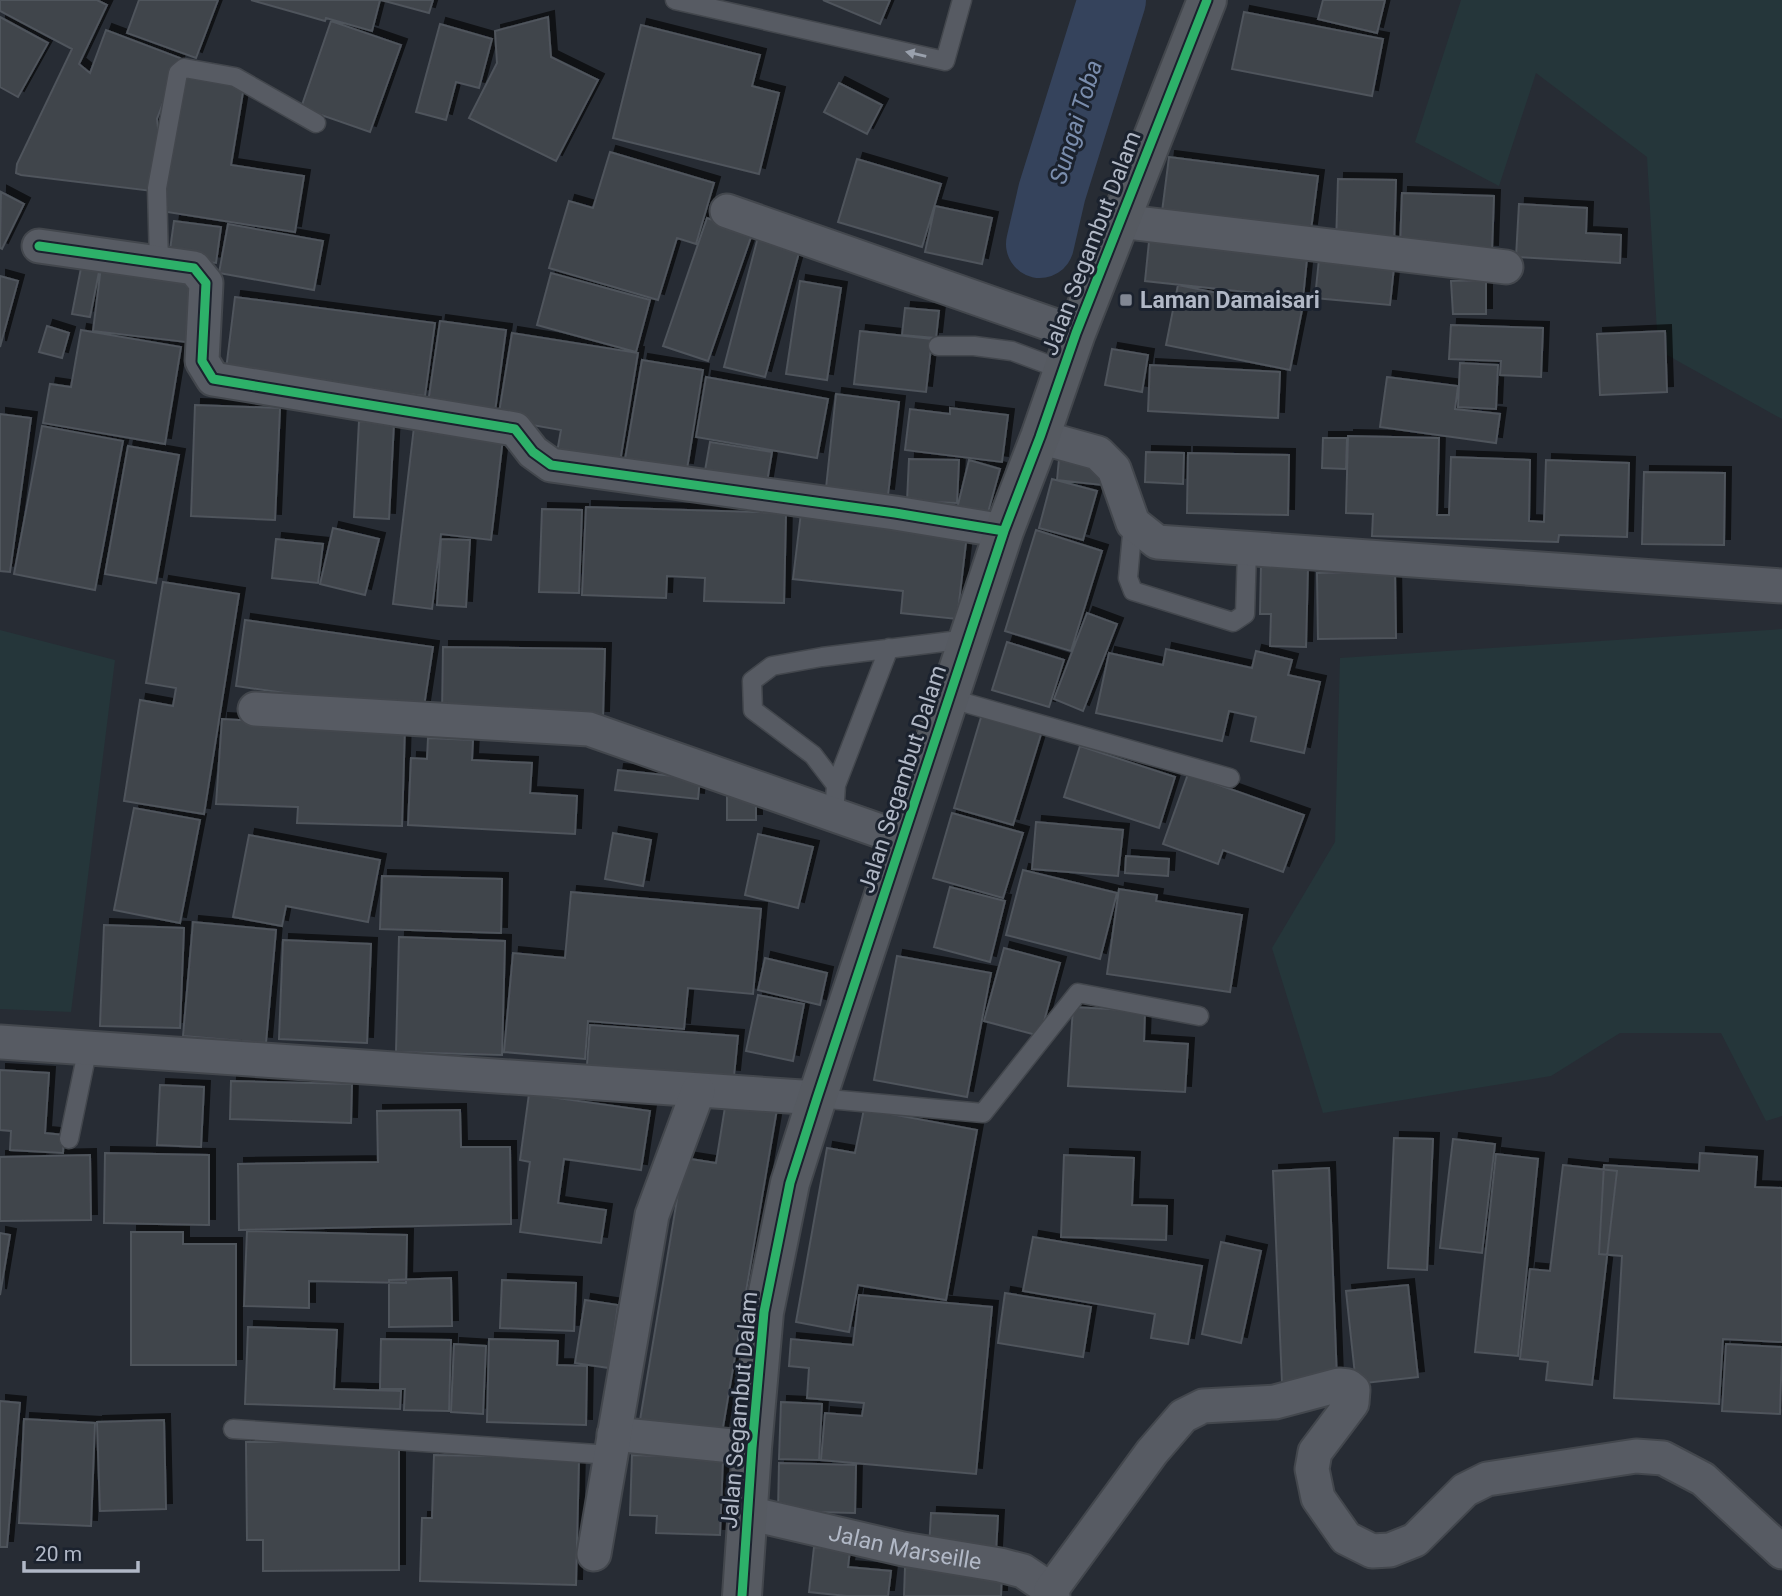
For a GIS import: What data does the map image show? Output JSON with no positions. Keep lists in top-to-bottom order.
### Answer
{
  "streets": {
    "street": ["Jalan Segambut Dalam", "Jalan Marseille"]
  },
  "crossings": [
    ["Jalan Segambut Dalam", "Jalan Marseille"]
  ],
  "water": ["Sungai Toba"],
  "places": {
    "transit": ["Laman Damaisari"]
  },
  "scale_bar": "20 m"
}
